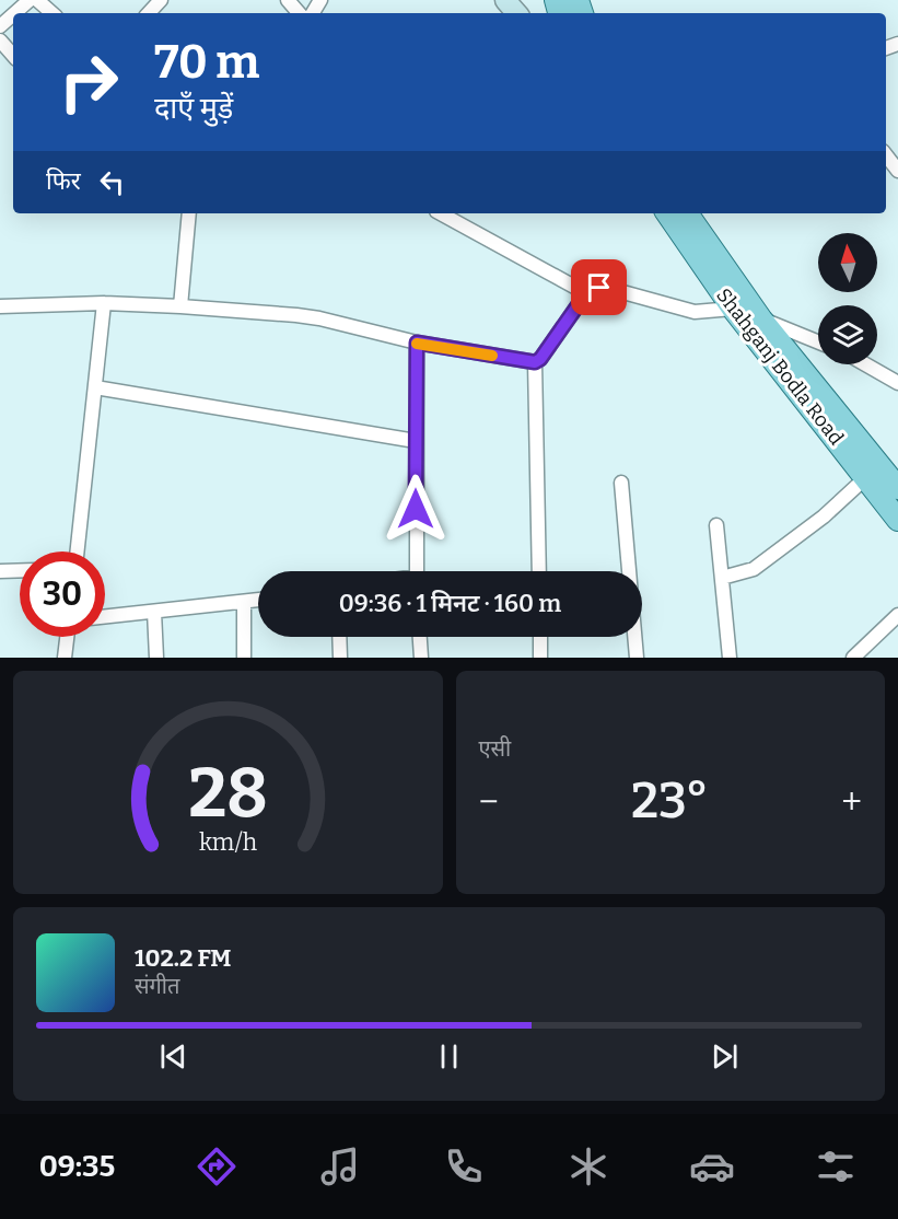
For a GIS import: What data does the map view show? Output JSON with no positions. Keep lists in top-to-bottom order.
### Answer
{
  "streets": {
    "main road": ["Shahganj Bodla Road"]
  },
  "north": "top",
  "page": {
    "turn": ["70 m", "दाएँ मुड़ें"],
    "then": "फिर",
    "limit": "30",
    "trip": "09:36 · 1 मिनट · 160 m",
    "tile": "एसी",
    "heat": ["−", "23°", "+"],
    "song": ["102.2 FM", "संगीत"],
    "tabs": "09:35",
    "gauge": ["28", "km/h"]
  }
}
